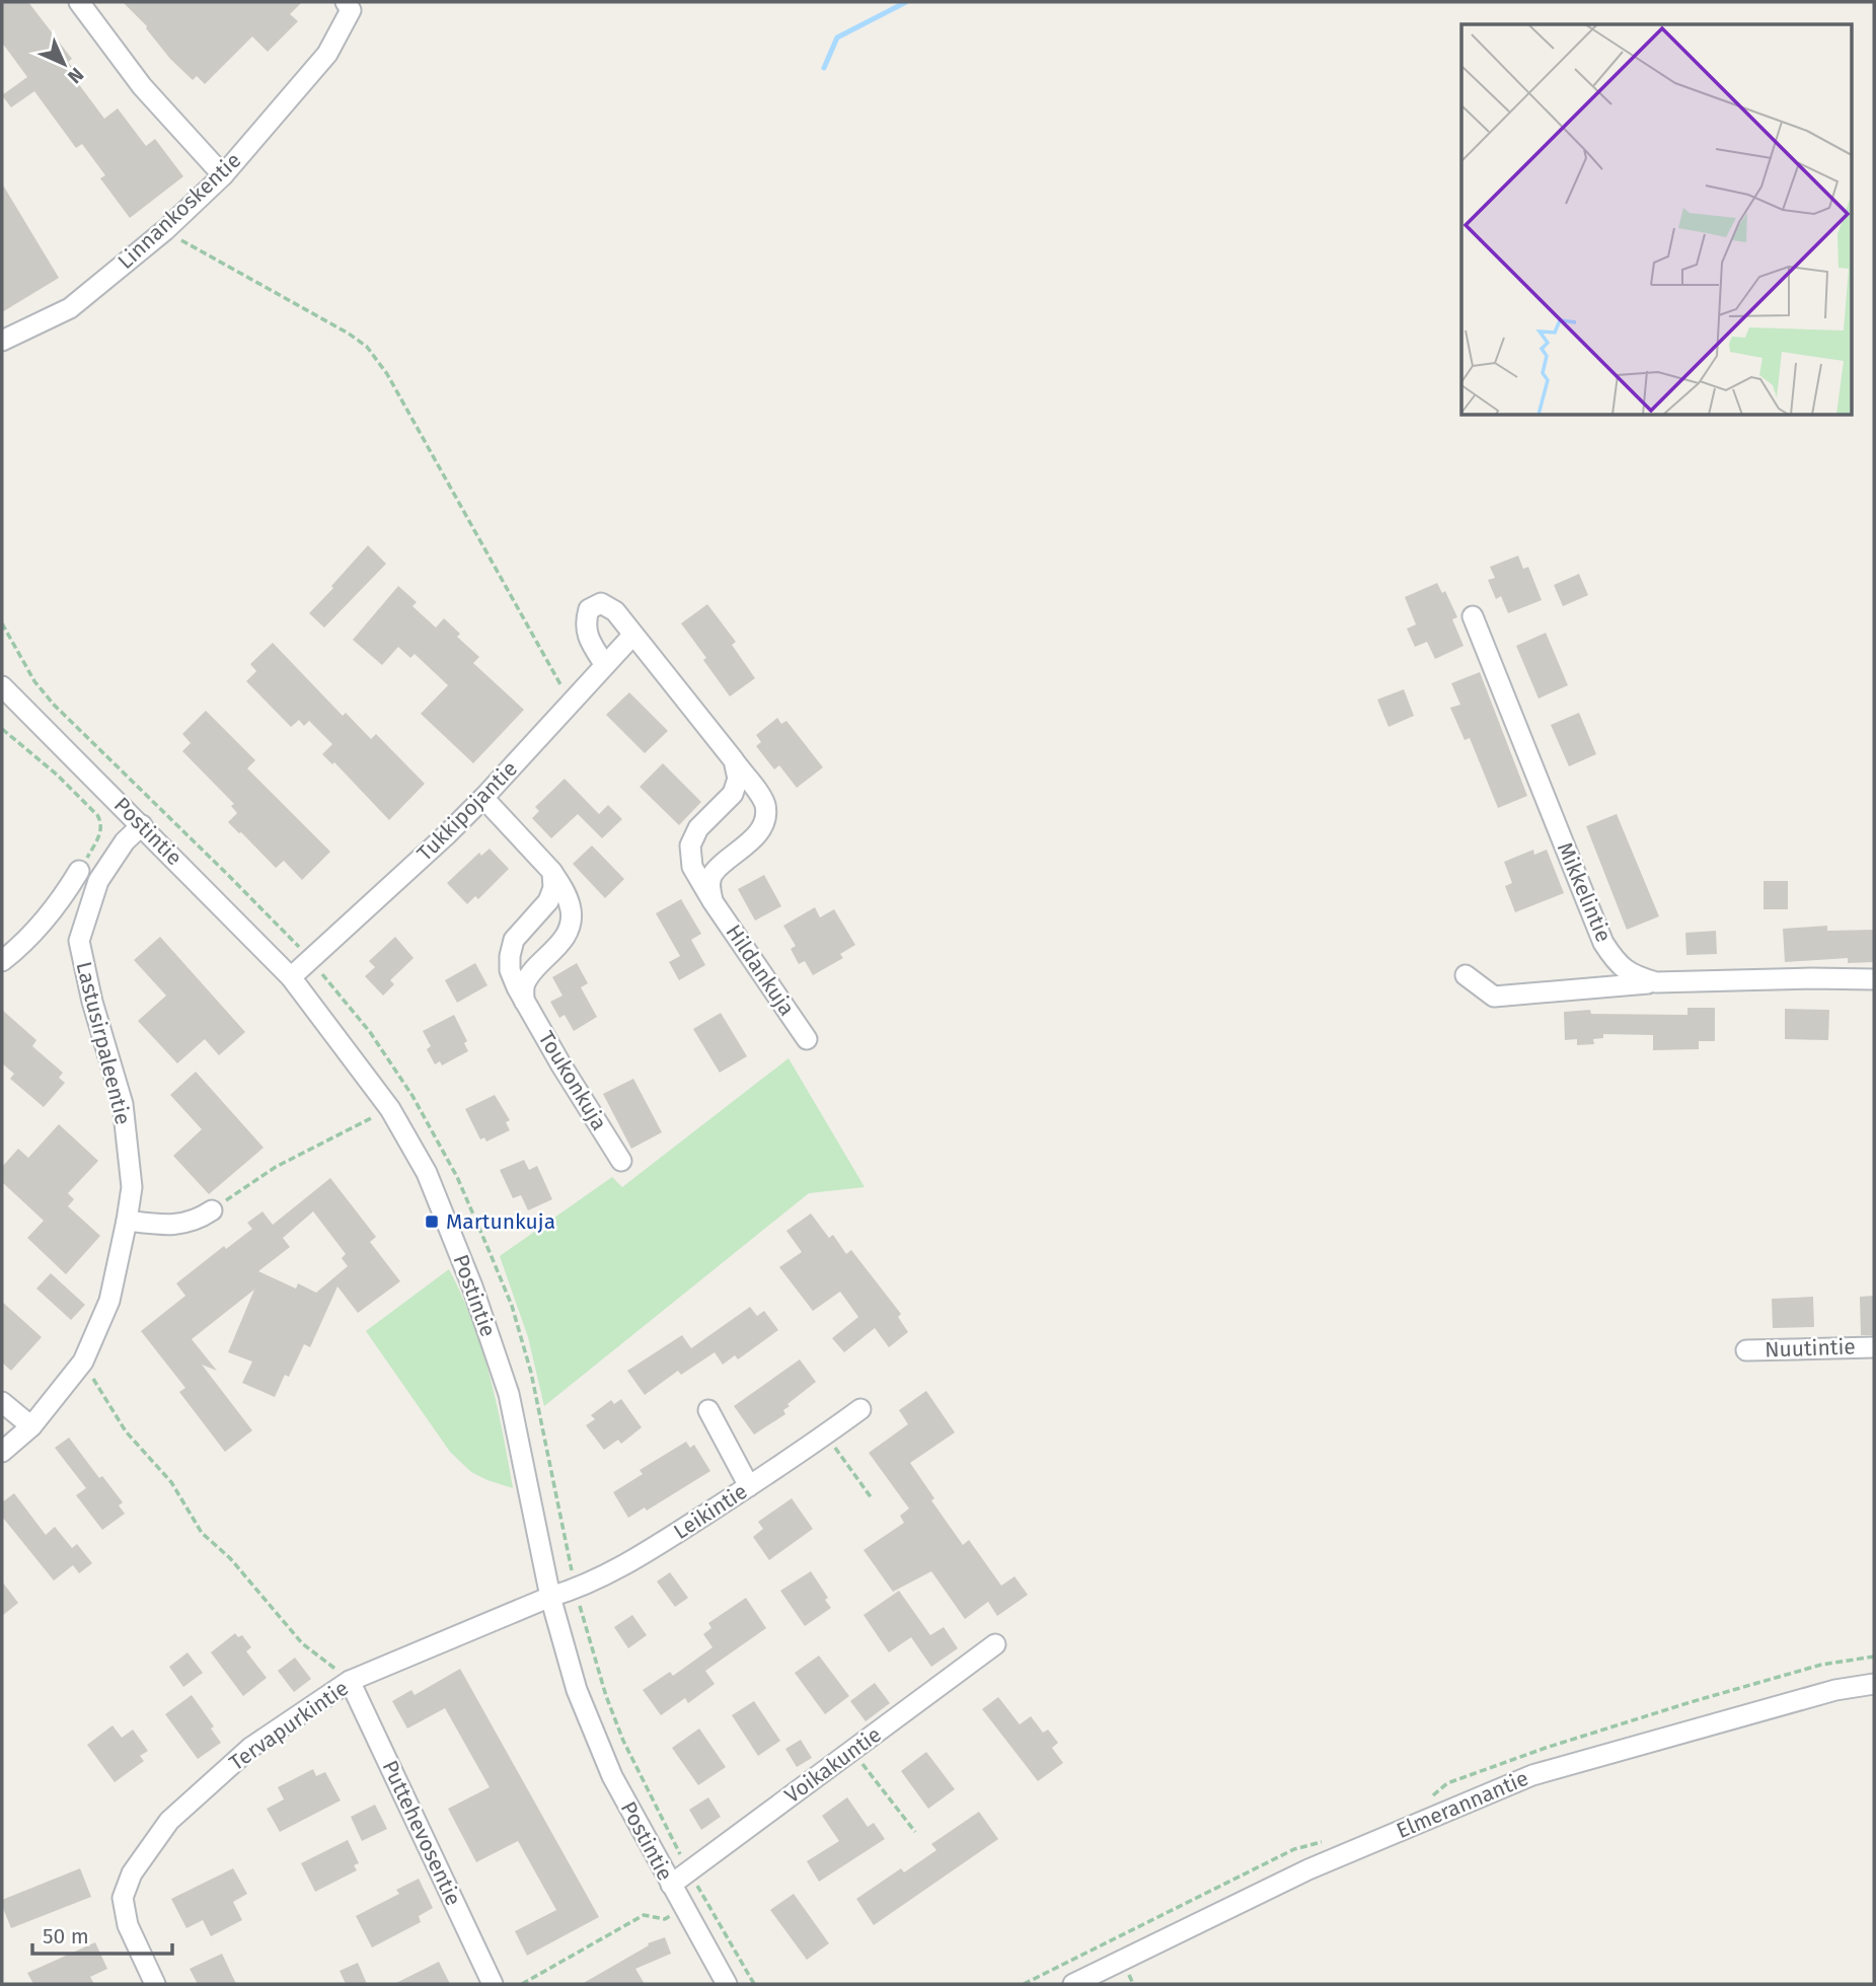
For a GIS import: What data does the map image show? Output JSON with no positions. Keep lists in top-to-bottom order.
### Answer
{
  "streets": {
    "street": [
      "Linnankoskentie",
      "Tukkipojantie",
      "Postintie",
      "Mikkelintie",
      "Hildankuja",
      "Lastusirpaleentie",
      "Toukonkuja",
      "Nuutintie",
      "Leikintie",
      "Tervapurkintie",
      "Voikakuntie",
      "Elmerannantie",
      "Puttehevosentie"
    ]
  },
  "crossings": [
    ["Tukkipojantie", "Postintie"],
    ["Postintie", "Lastusirpaleentie"],
    ["Postintie", "Leikintie"],
    ["Postintie", "Tervapurkintie"],
    ["Postintie", "Voikakuntie"],
    ["Leikintie", "Tervapurkintie"],
    ["Tervapurkintie", "Puttehevosentie"]
  ],
  "places": {
    "transit": ["Martunkuja"]
  },
  "scale_bar": "50 m",
  "north": "bottom right"
}
